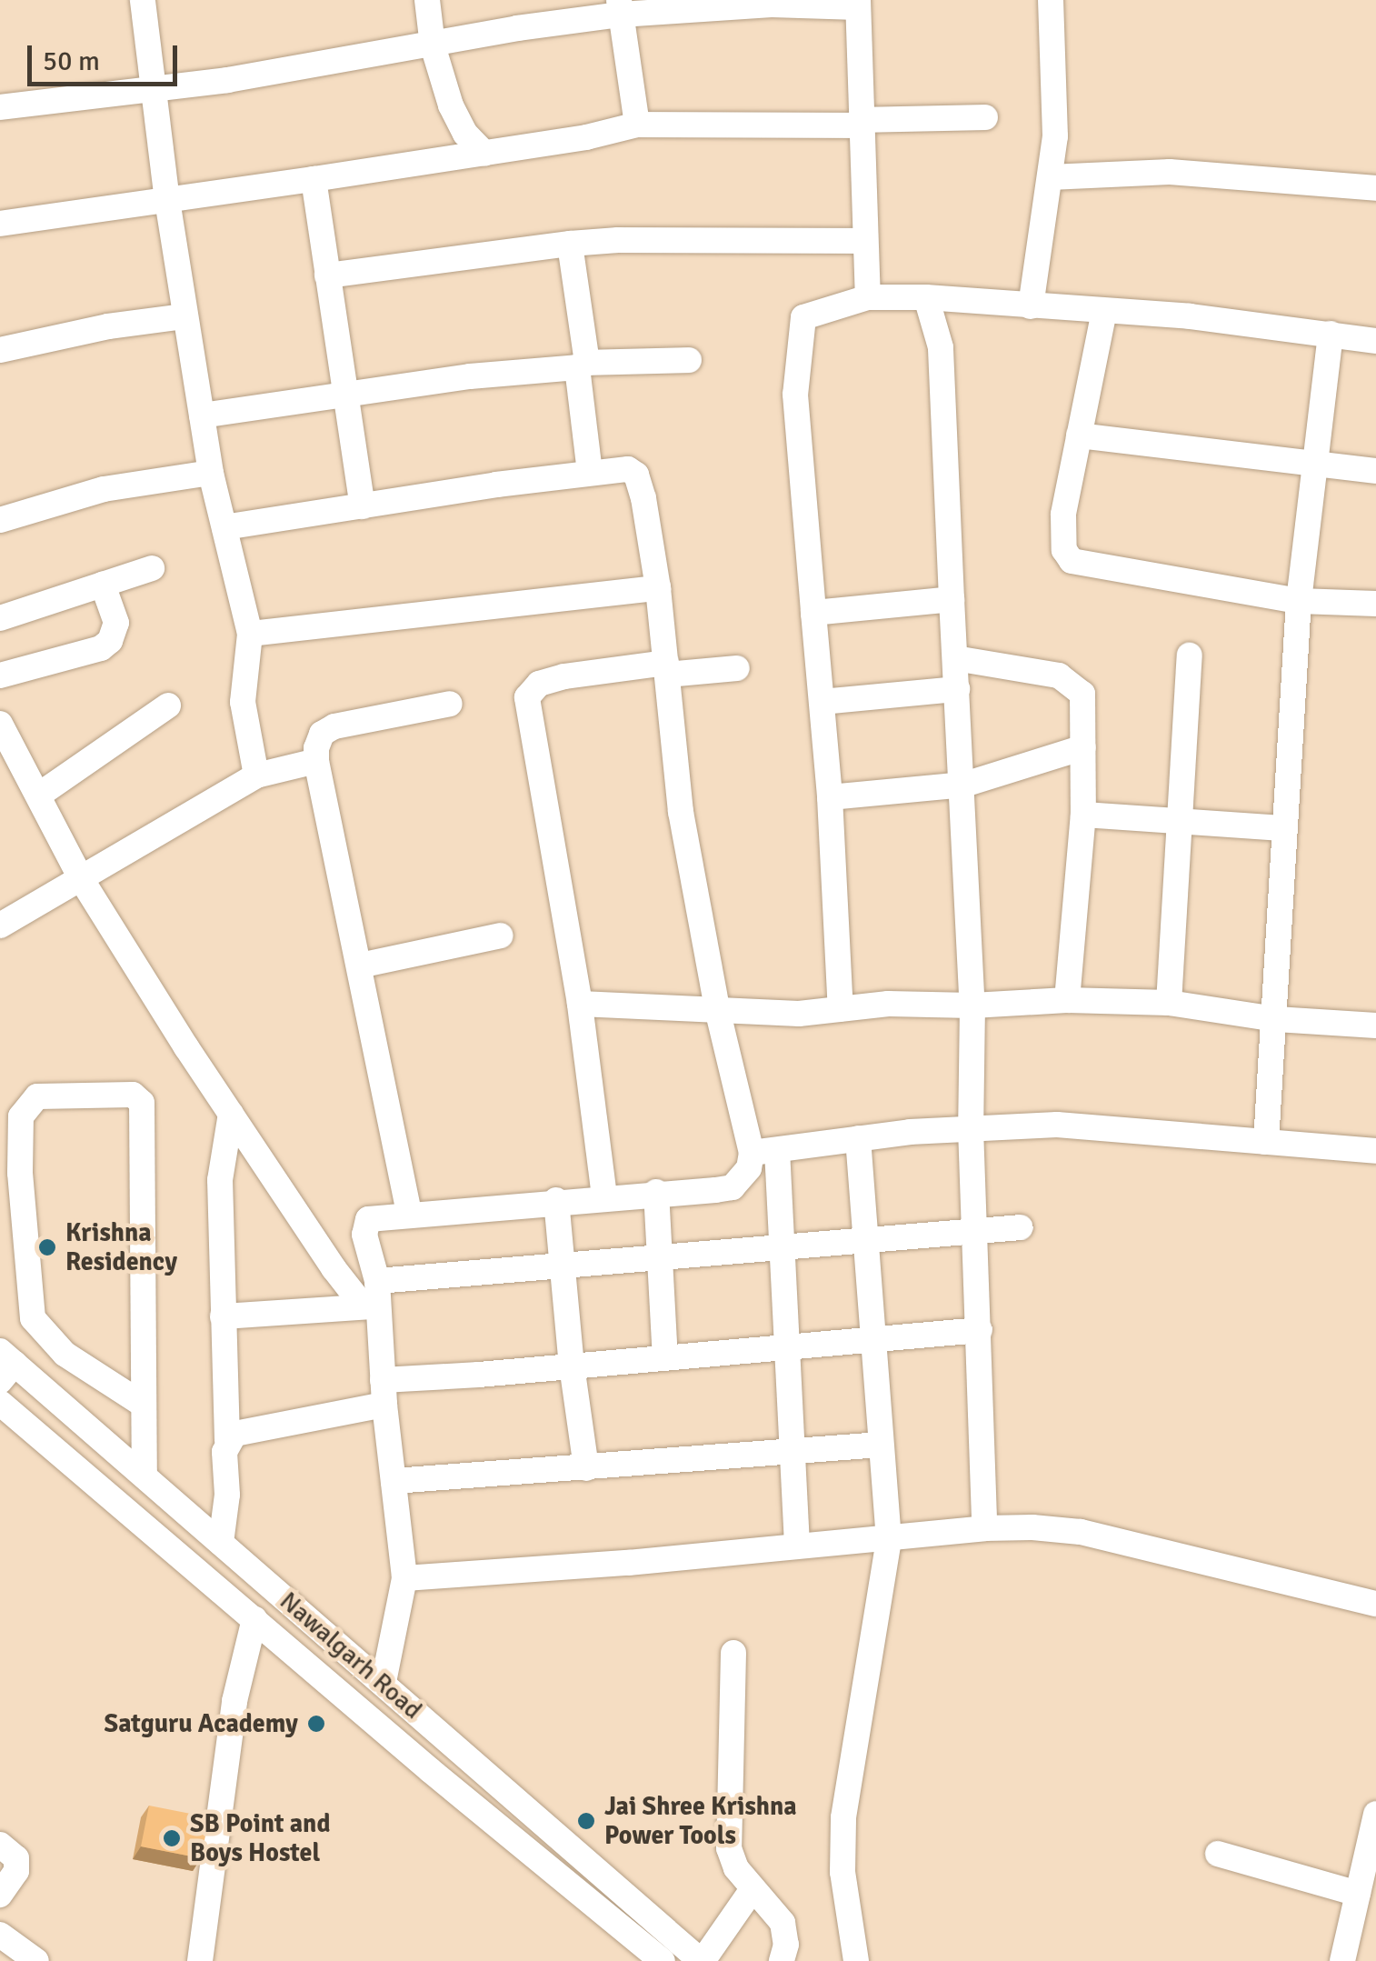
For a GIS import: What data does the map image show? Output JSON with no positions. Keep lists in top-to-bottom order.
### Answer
{
  "streets": {
    "street": ["Nawalgarh Road"]
  },
  "places": [
    "Krishna Residency",
    "Satguru Academy",
    "Jai Shree Krishna Power Tools",
    "SB Point and Boys Hostel"
  ],
  "scale_bar": "50 m"
}
